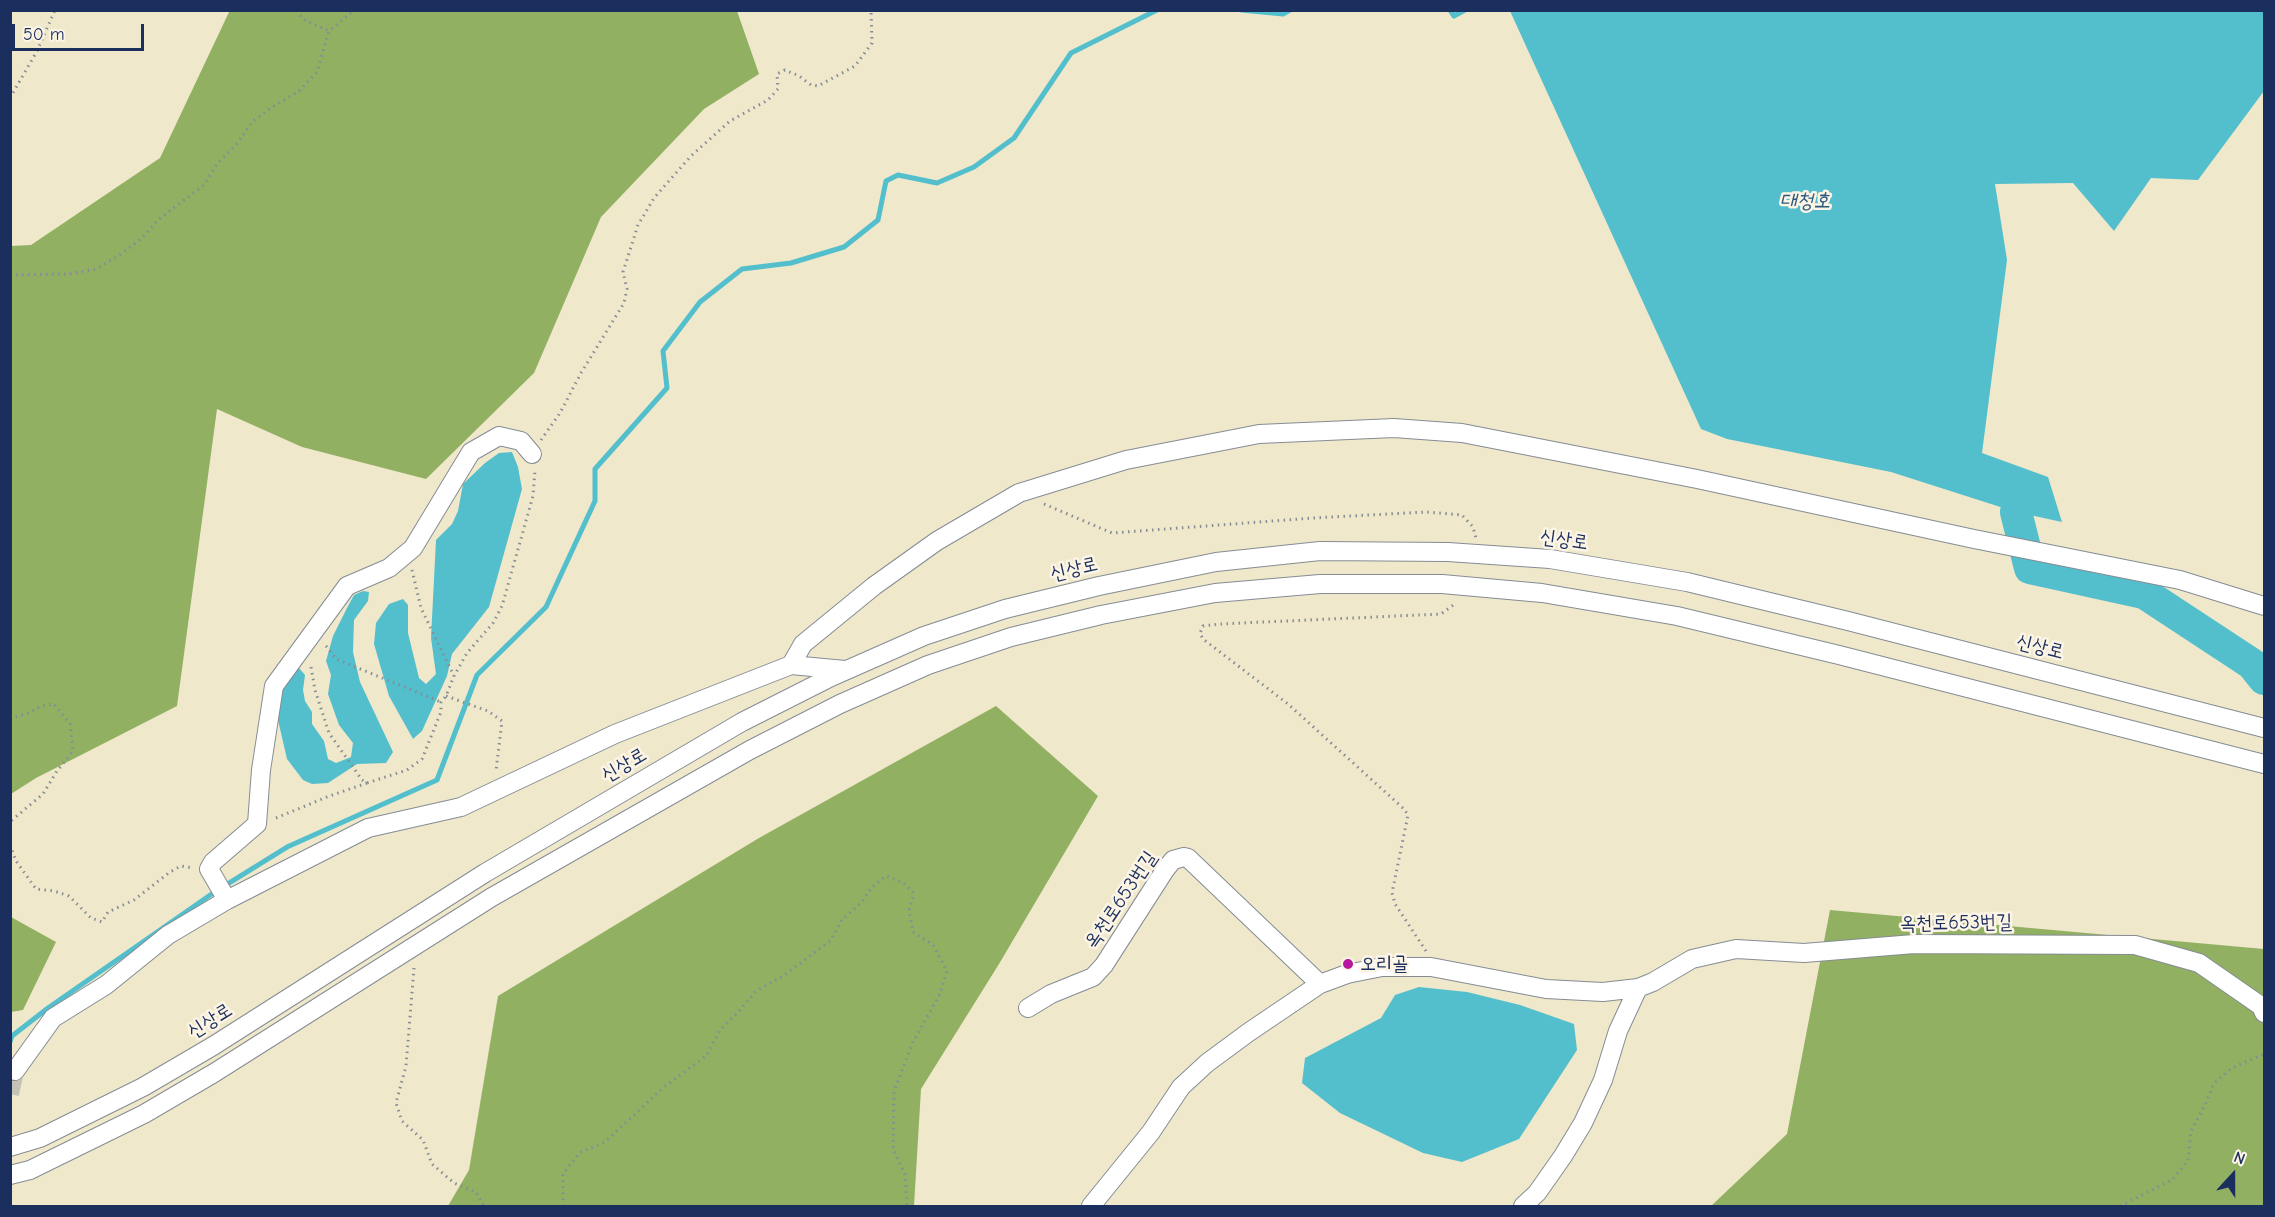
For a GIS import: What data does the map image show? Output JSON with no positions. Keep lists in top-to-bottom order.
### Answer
{
  "streets": {
    "street": ["신상로", "옥천로653번길"]
  },
  "water": ["대청호"],
  "places": ["오리골"],
  "scale_bar": "50 m",
  "north": "top"
}
